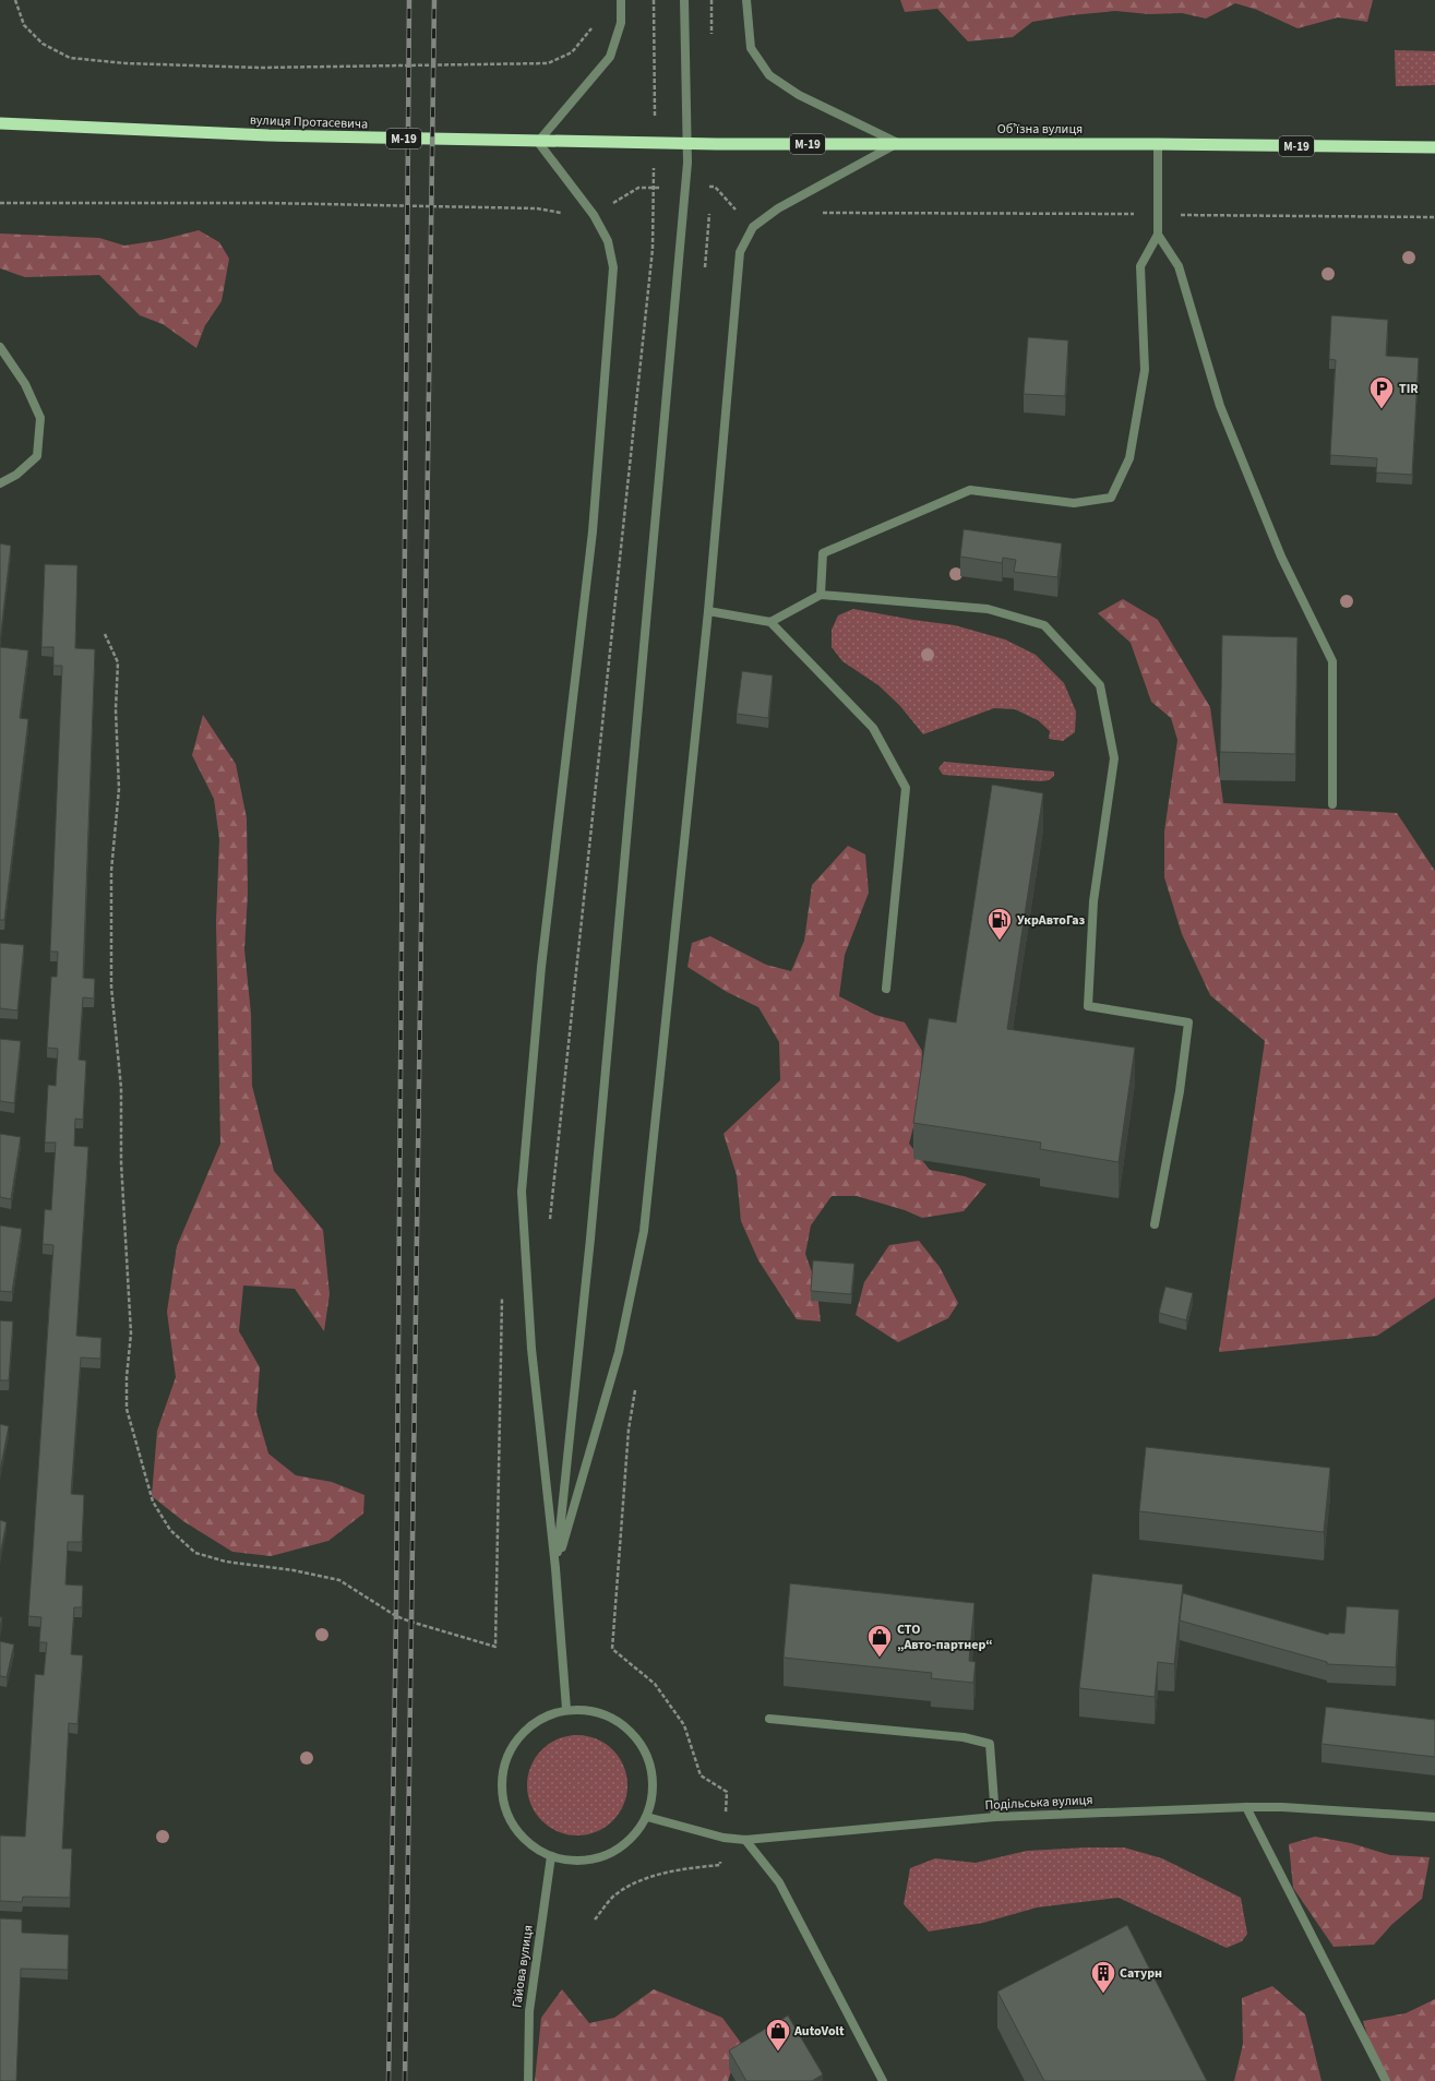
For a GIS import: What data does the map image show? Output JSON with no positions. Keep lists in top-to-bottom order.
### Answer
{
  "streets": {
    "highway": ["вулиця Протасевича", "Обʼїзна вулиця", "М-19"],
    "street": ["Подільська вулиця", "Гайова вулиця"]
  },
  "crossings": [
    ["вулиця Протасевича", "Обʼїзна вулиця"],
    ["Подільська вулиця", "Гайова вулиця"]
  ],
  "places": {
    "parking": ["TIR"],
    "fuel station": ["УкрАвтоГаз"],
    "shop": ["СТО „Авто-партнер“", "AutoVolt"],
    "building": ["Сатурн"]
  }
}
